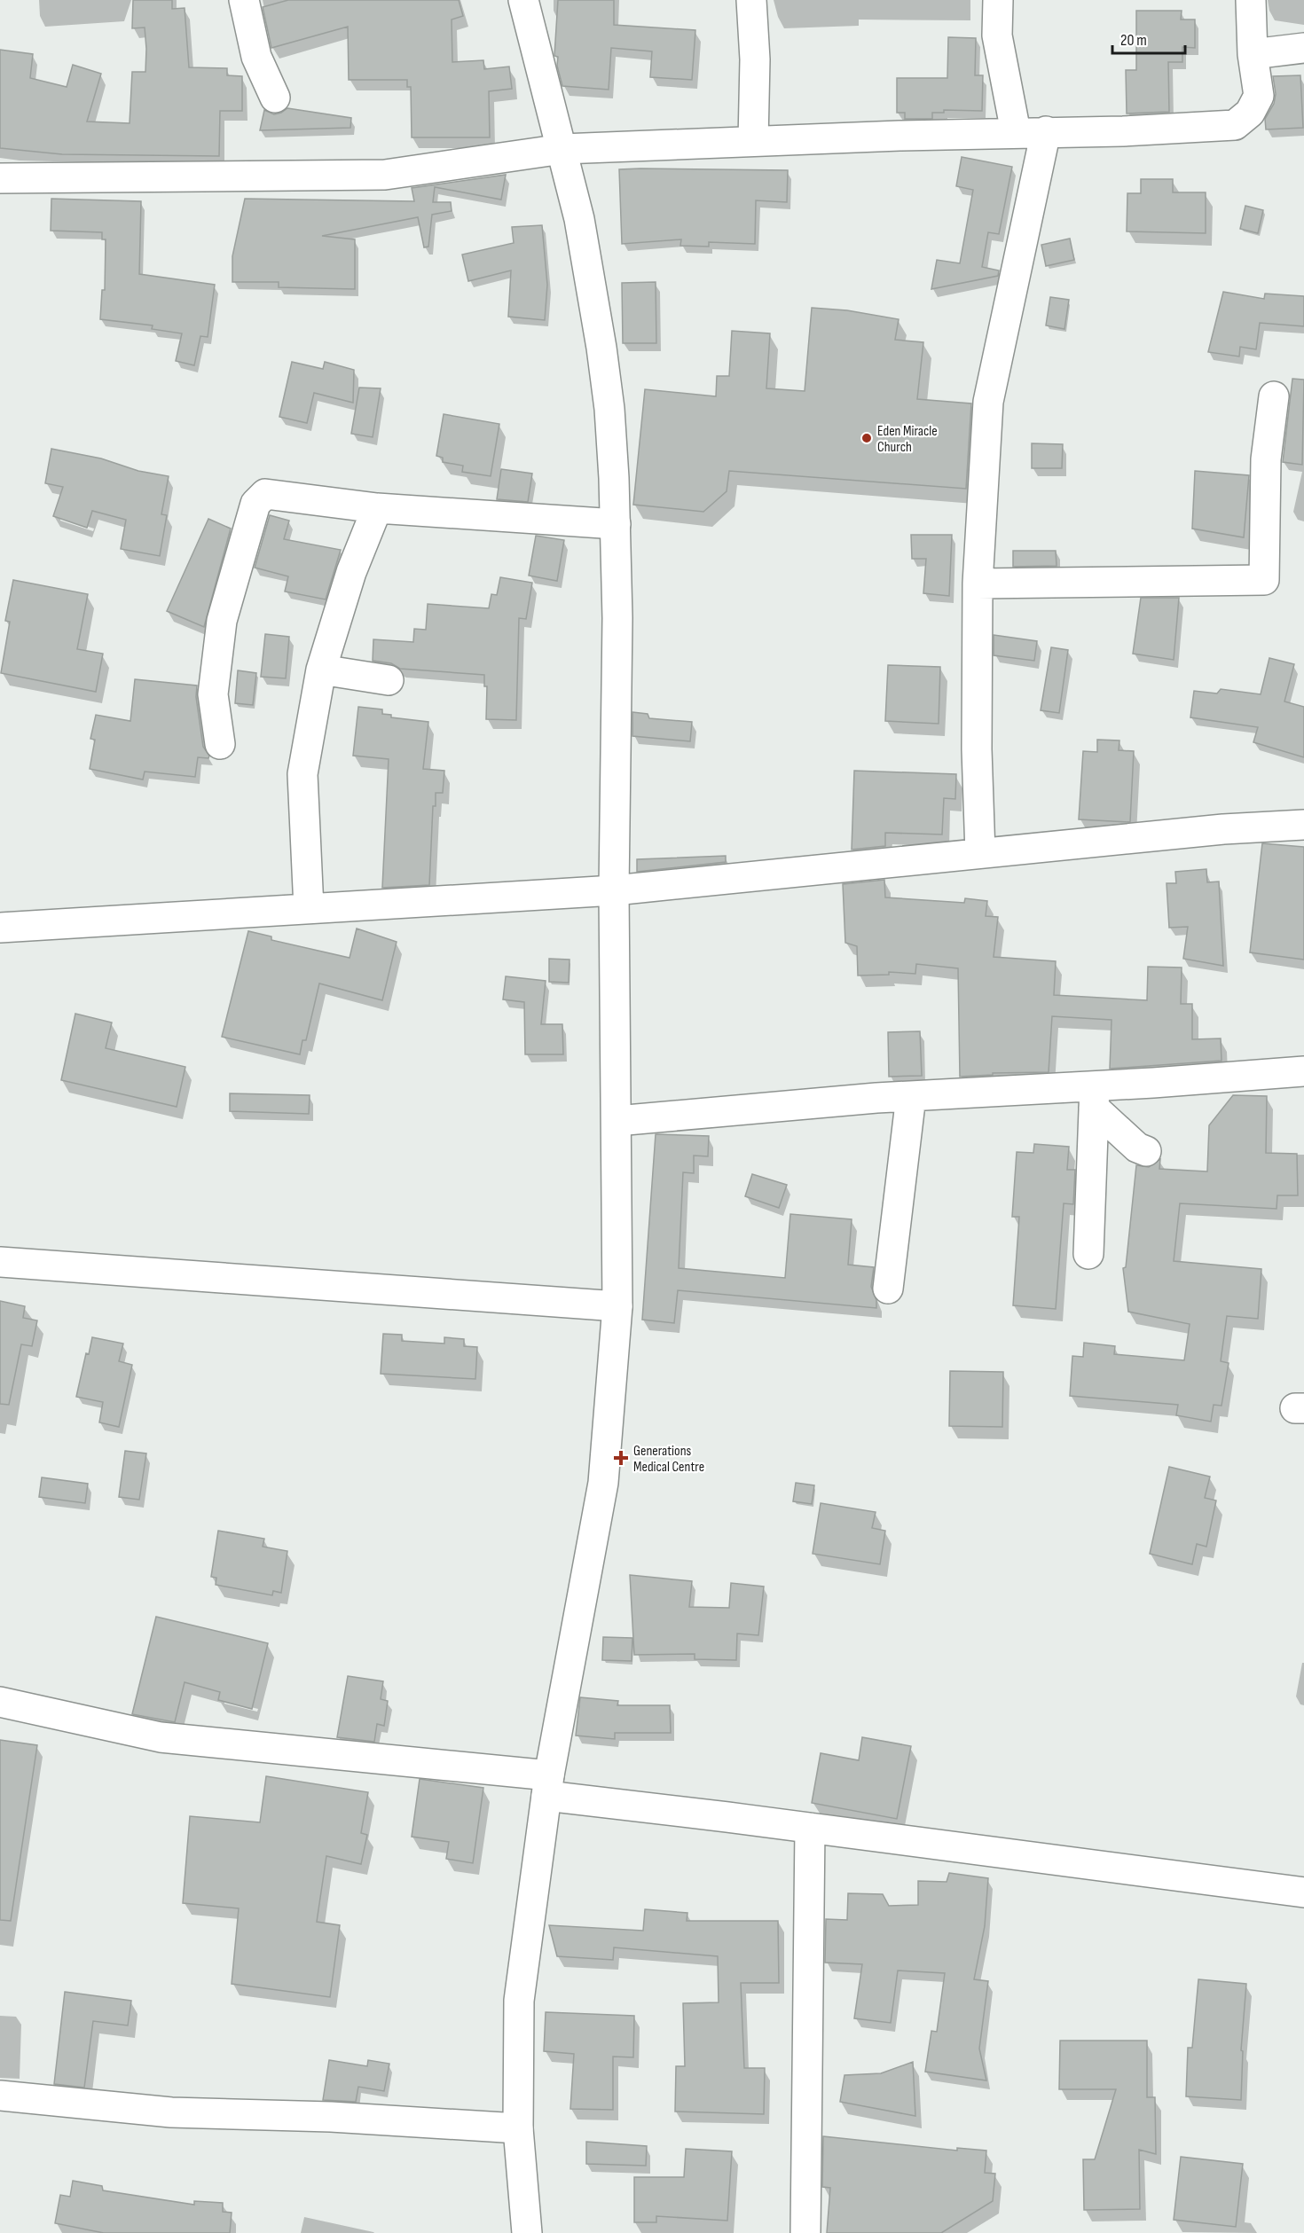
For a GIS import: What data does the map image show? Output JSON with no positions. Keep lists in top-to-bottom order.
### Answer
{
  "places": {
    "other": ["Eden Miracle Church"],
    "health": ["Generations Medical Centre"]
  },
  "scale_bar": "20 m"
}
